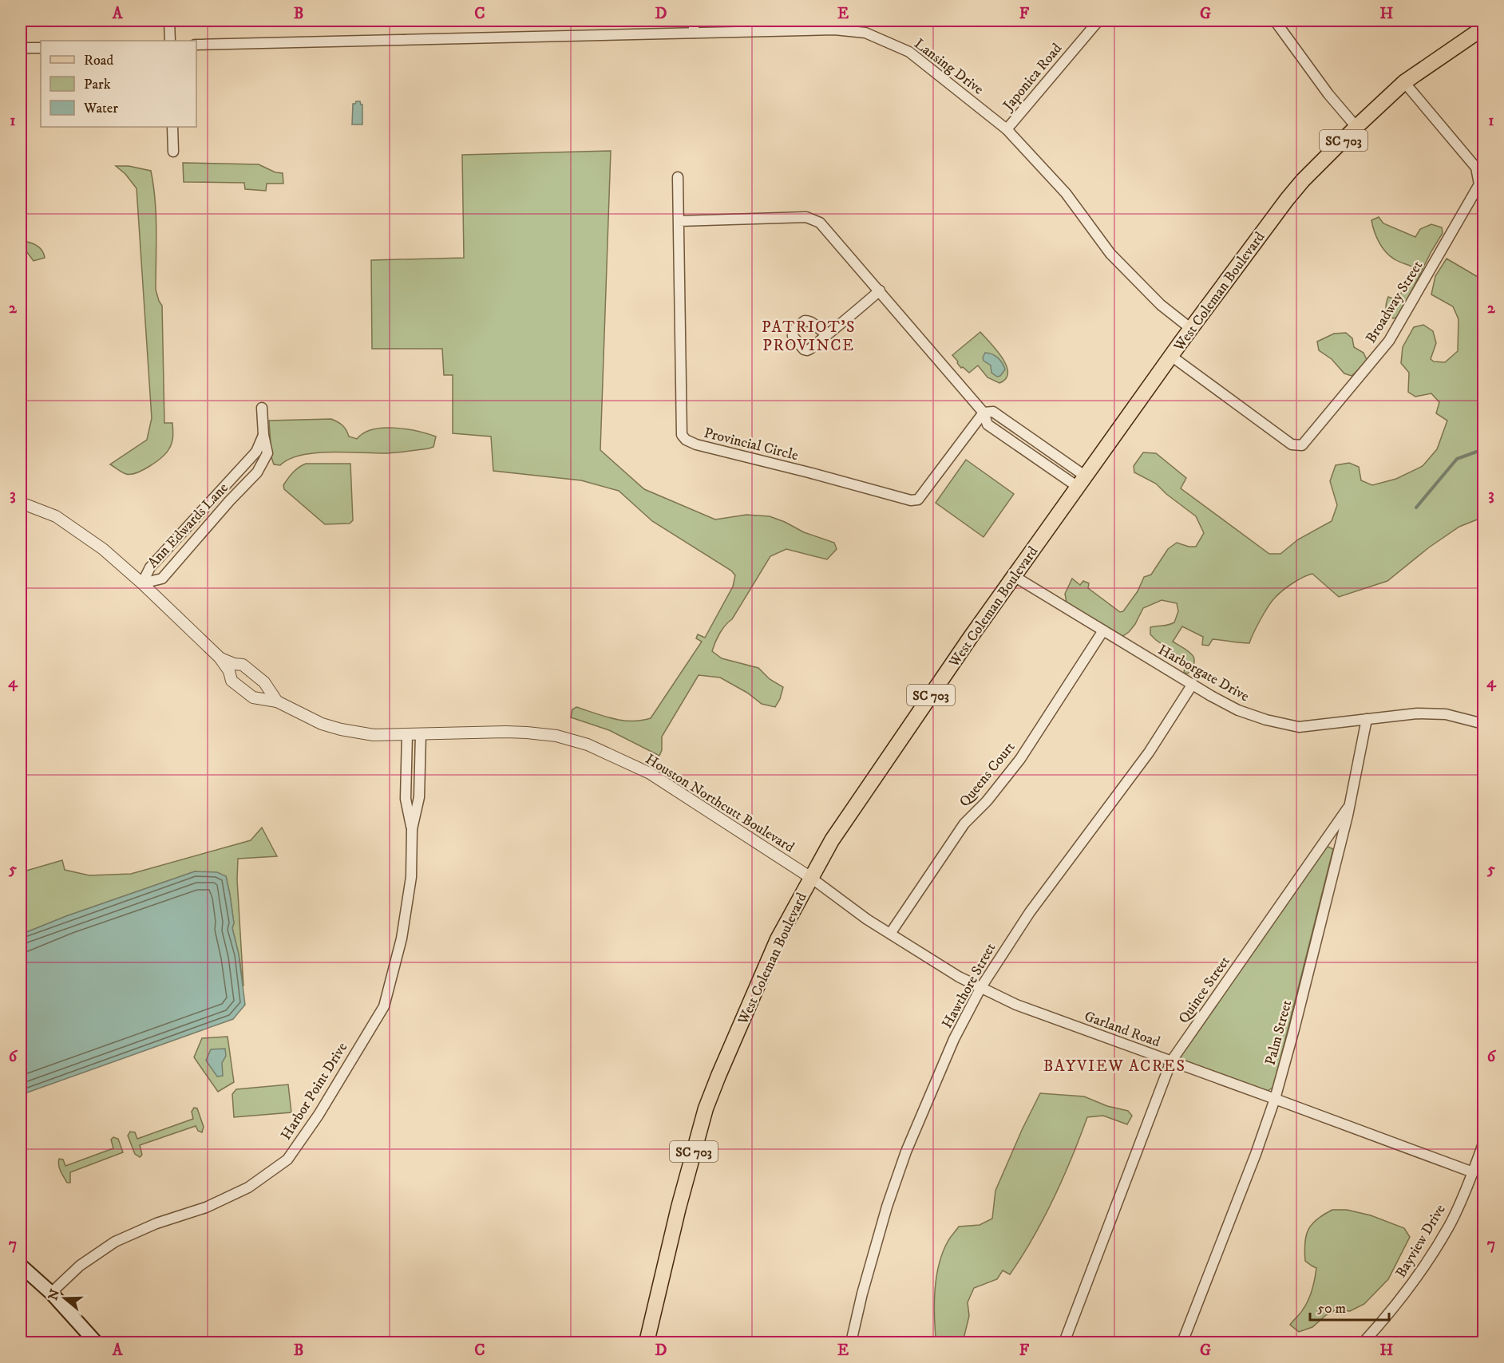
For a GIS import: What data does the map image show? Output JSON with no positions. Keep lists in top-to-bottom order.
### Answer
{
  "streets": {
    "main road": ["SC 703", "West Coleman Boulevard"],
    "street": [
      "Lansing Drive",
      "Japonica Road",
      "Broadway Street",
      "Provincial Circle",
      "Ann Edwards Lane",
      "Harborgate Drive",
      "Queens Court",
      "Houston Northcutt Boulevard",
      "Hawthore Street",
      "Quince Street",
      "Garland Road",
      "Palm Street",
      "Harbor Point Drive",
      "Bayview Drive"
    ]
  },
  "crossings": [
    ["Lansing Drive", "Japonica Road"],
    ["Lansing Drive", "West Coleman Boulevard"],
    ["West Coleman Boulevard", "Broadway Street"],
    ["West Coleman Boulevard", "Harborgate Drive"],
    ["West Coleman Boulevard", "Houston Northcutt Boulevard"],
    ["West Coleman Boulevard", "Garland Road"],
    ["Ann Edwards Lane", "Houston Northcutt Boulevard"],
    ["Harborgate Drive", "Queens Court"],
    ["Harborgate Drive", "Hawthore Street"],
    ["Harborgate Drive", "Palm Street"],
    ["Queens Court", "Garland Road"],
    ["Houston Northcutt Boulevard", "Garland Road"],
    ["Houston Northcutt Boulevard", "Harbor Point Drive"],
    ["Hawthore Street", "Garland Road"],
    ["Quince Street", "Garland Road"],
    ["Quince Street", "Palm Street"],
    ["Garland Road", "Palm Street"],
    ["Garland Road", "Bayview Drive"]
  ],
  "districts": ["PATRIOT'S PROVINCE", "BAYVIEW ACRES"],
  "legend": ["Road", "Park", "Water"],
  "scale_bar": "50 m",
  "north": "left",
  "grid": {
    "columns": [
      "A",
      "B",
      "C",
      "D",
      "E",
      "F",
      "G",
      "H"
    ],
    "rows": [
      "1",
      "2",
      "3",
      "4",
      "5",
      "6",
      "7"
    ]
  }
}
